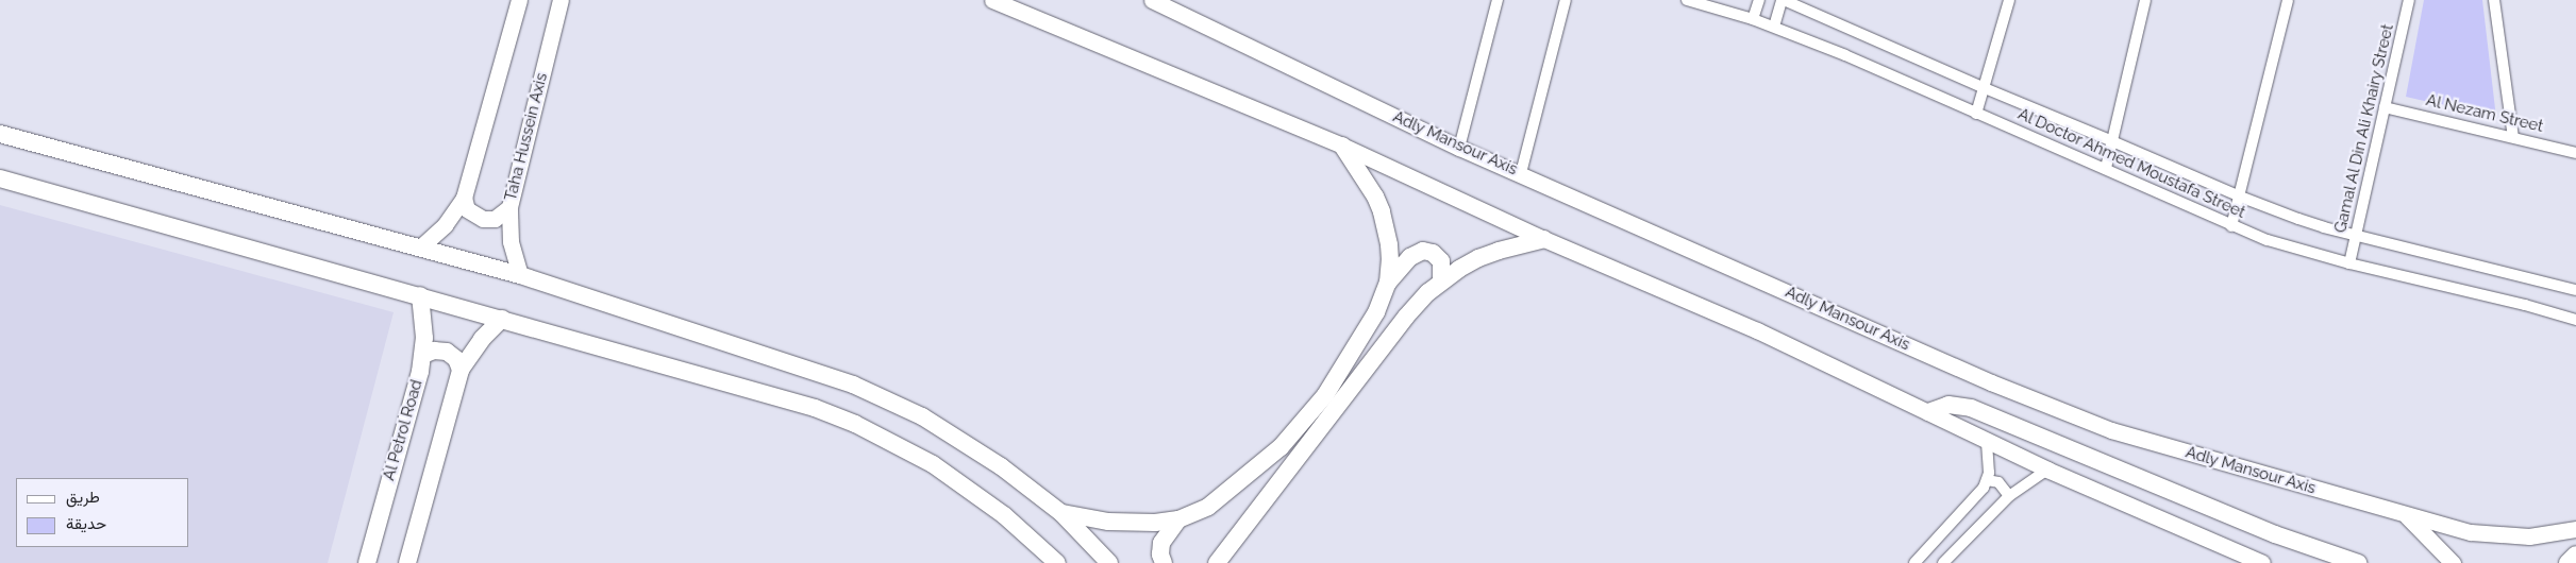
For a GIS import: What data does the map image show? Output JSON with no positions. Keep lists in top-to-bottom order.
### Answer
{
  "streets": {
    "main road": ["Taha Hussein Axis", "Adly Mansour Axis", "Al Petrol Road"],
    "street": ["Al Nezam Street", "Gamal Al Din Ali Khairy Street", "Al Doctor Ahmed Moustafa Street"]
  },
  "crossings": [
    ["Al Nezam Street", "Gamal Al Din Ali Khairy Street"],
    ["Gamal Al Din Ali Khairy Street", "Al Doctor Ahmed Moustafa Street"]
  ],
  "legend": ["طريق", "حديقة"]
}
